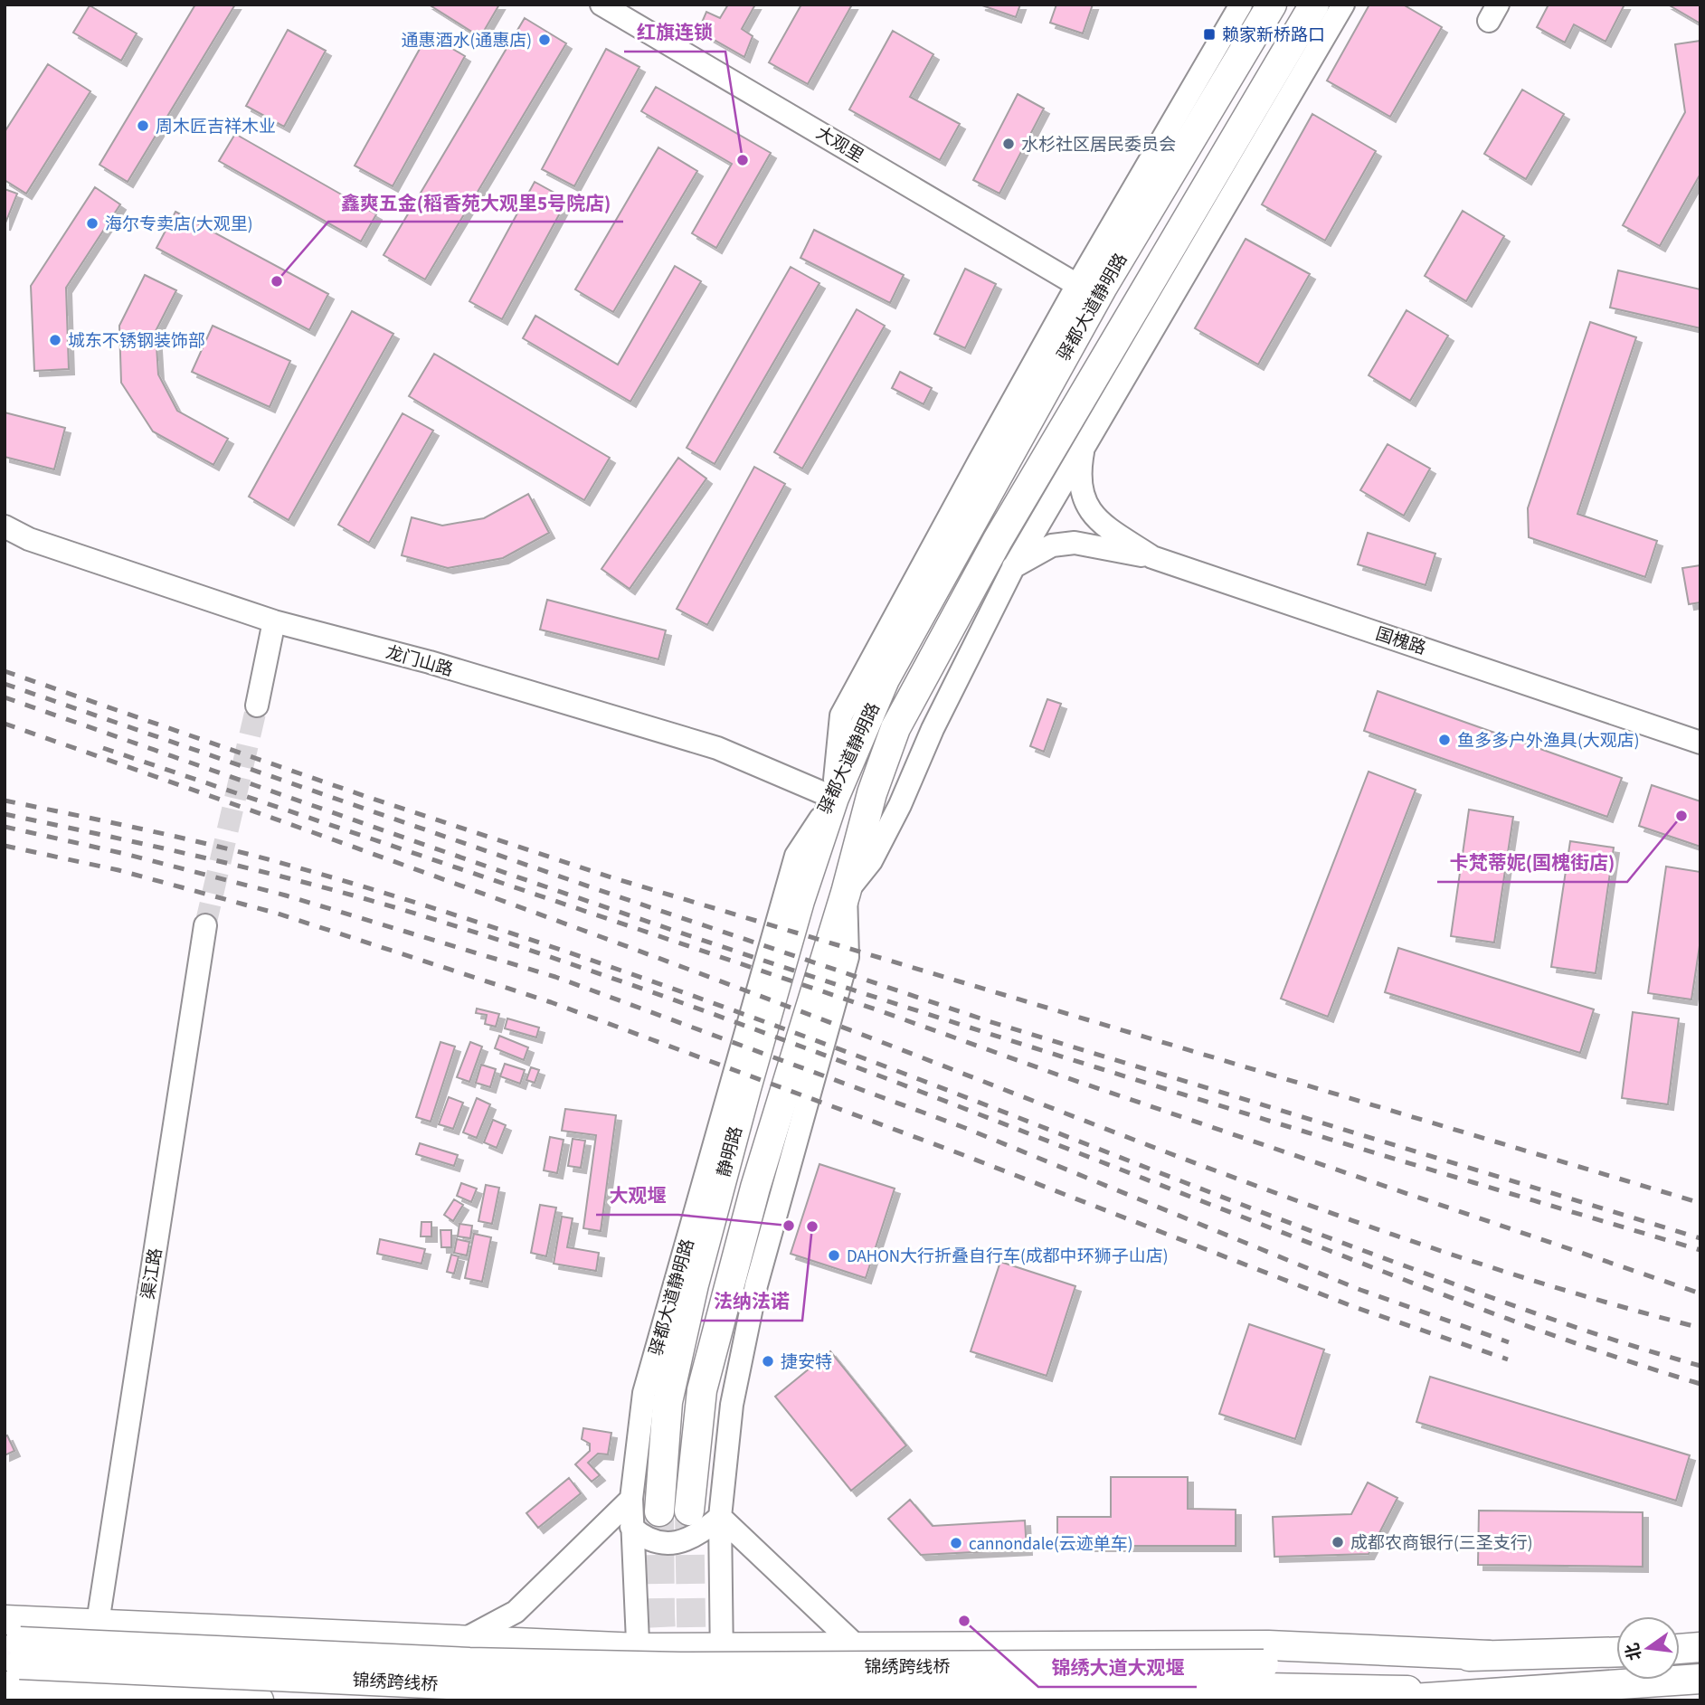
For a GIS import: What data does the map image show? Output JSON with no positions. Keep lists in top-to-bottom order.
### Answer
{
  "streets": {
    "main road": ["驿都大道静明路", "静明路", "锦绣跨线桥"],
    "street": [
      "大观里",
      "国槐路",
      "龙门山路",
      "渠江路"
    ]
  },
  "crossings": [
    ["驿都大道静明路", "龙门山路"],
    ["驿都大道静明路", "静明路"],
    ["龙门山路", "静明路"]
  ],
  "places": {
    "transit": ["赖家新桥路口"],
    "other": [
      "通惠酒水(通惠店)",
      "周木匠吉祥木业",
      "水杉社区居民委员会",
      "红旗连锁",
      "海尔专卖店(大观里)",
      "鑫爽五金(稻香苑大观里5号院店)",
      "城东不锈钢装饰部",
      "鱼多多户外渔具(大观店)",
      "卡梵蒂妮(国槐街店)",
      "大观堰",
      "法纳法诺",
      "DAHON大行折叠自行车(成都中环狮子山店)",
      "捷安特",
      "成都农商银行(三圣支行)",
      "cannondale(云迹单车)",
      "锦绣大道大观堰"
    ]
  },
  "north": "left"
}
